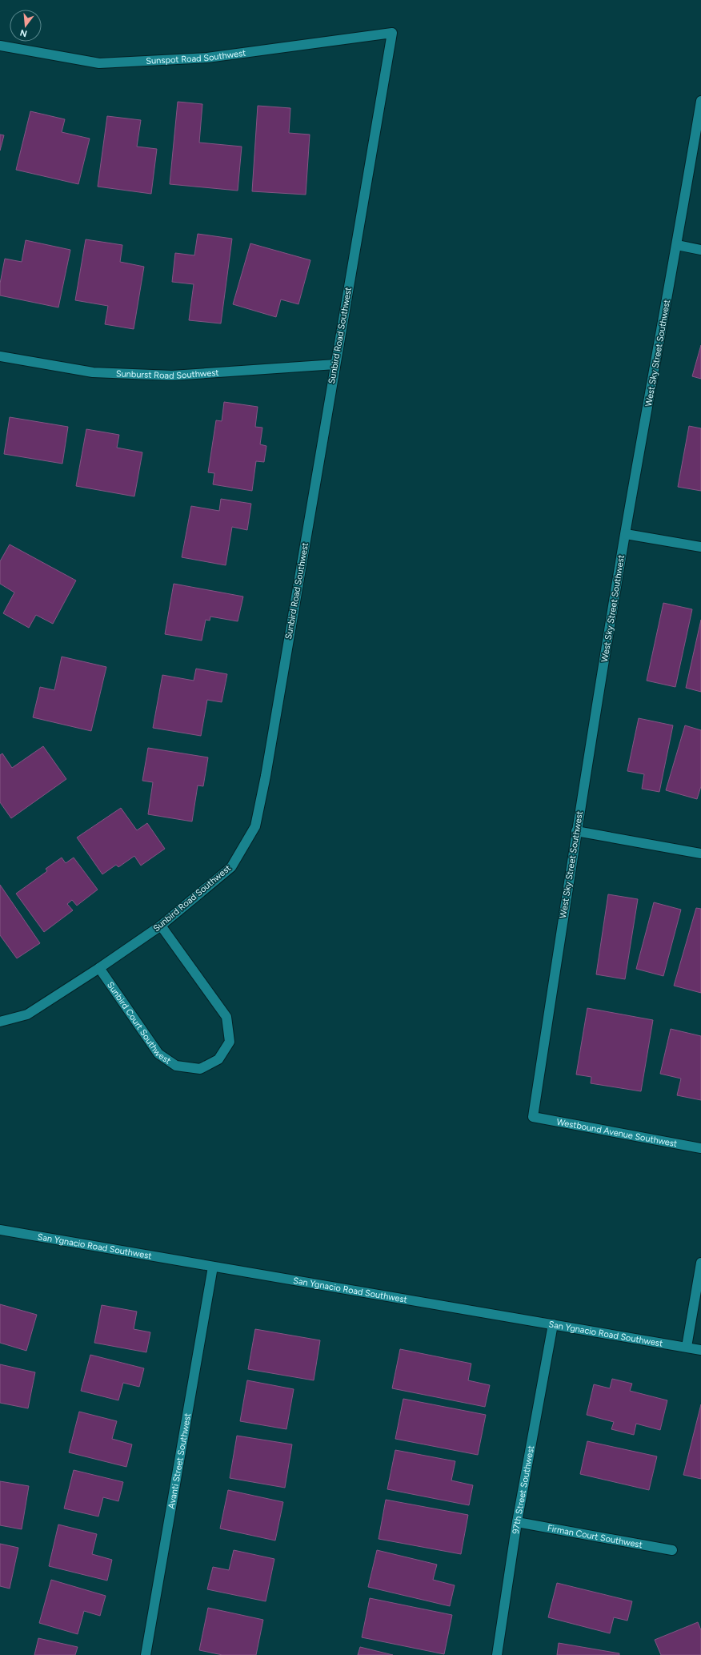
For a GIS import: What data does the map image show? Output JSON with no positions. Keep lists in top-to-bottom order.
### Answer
{
  "streets": {
    "street": [
      "Sunspot Road Southwest",
      "Sunbird Road Southwest",
      "West Sky Street Southwest",
      "Sunburst Road Southwest",
      "Sunbird Court Southwest",
      "Westbound Avenue Southwest",
      "San Ygnacio Road Southwest",
      "Avanti Street Southwest",
      "97th Street Southwest",
      "Firman Court Southwest"
    ]
  },
  "crossings": [
    ["Sunspot Road Southwest", "Sunbird Road Southwest"],
    ["Sunbird Road Southwest", "Sunburst Road Southwest"],
    ["Sunbird Road Southwest", "Sunbird Court Southwest"],
    ["West Sky Street Southwest", "Westbound Avenue Southwest"],
    ["San Ygnacio Road Southwest", "Avanti Street Southwest"],
    ["San Ygnacio Road Southwest", "97th Street Southwest"],
    ["97th Street Southwest", "Firman Court Southwest"]
  ],
  "north": "bottom"
}
